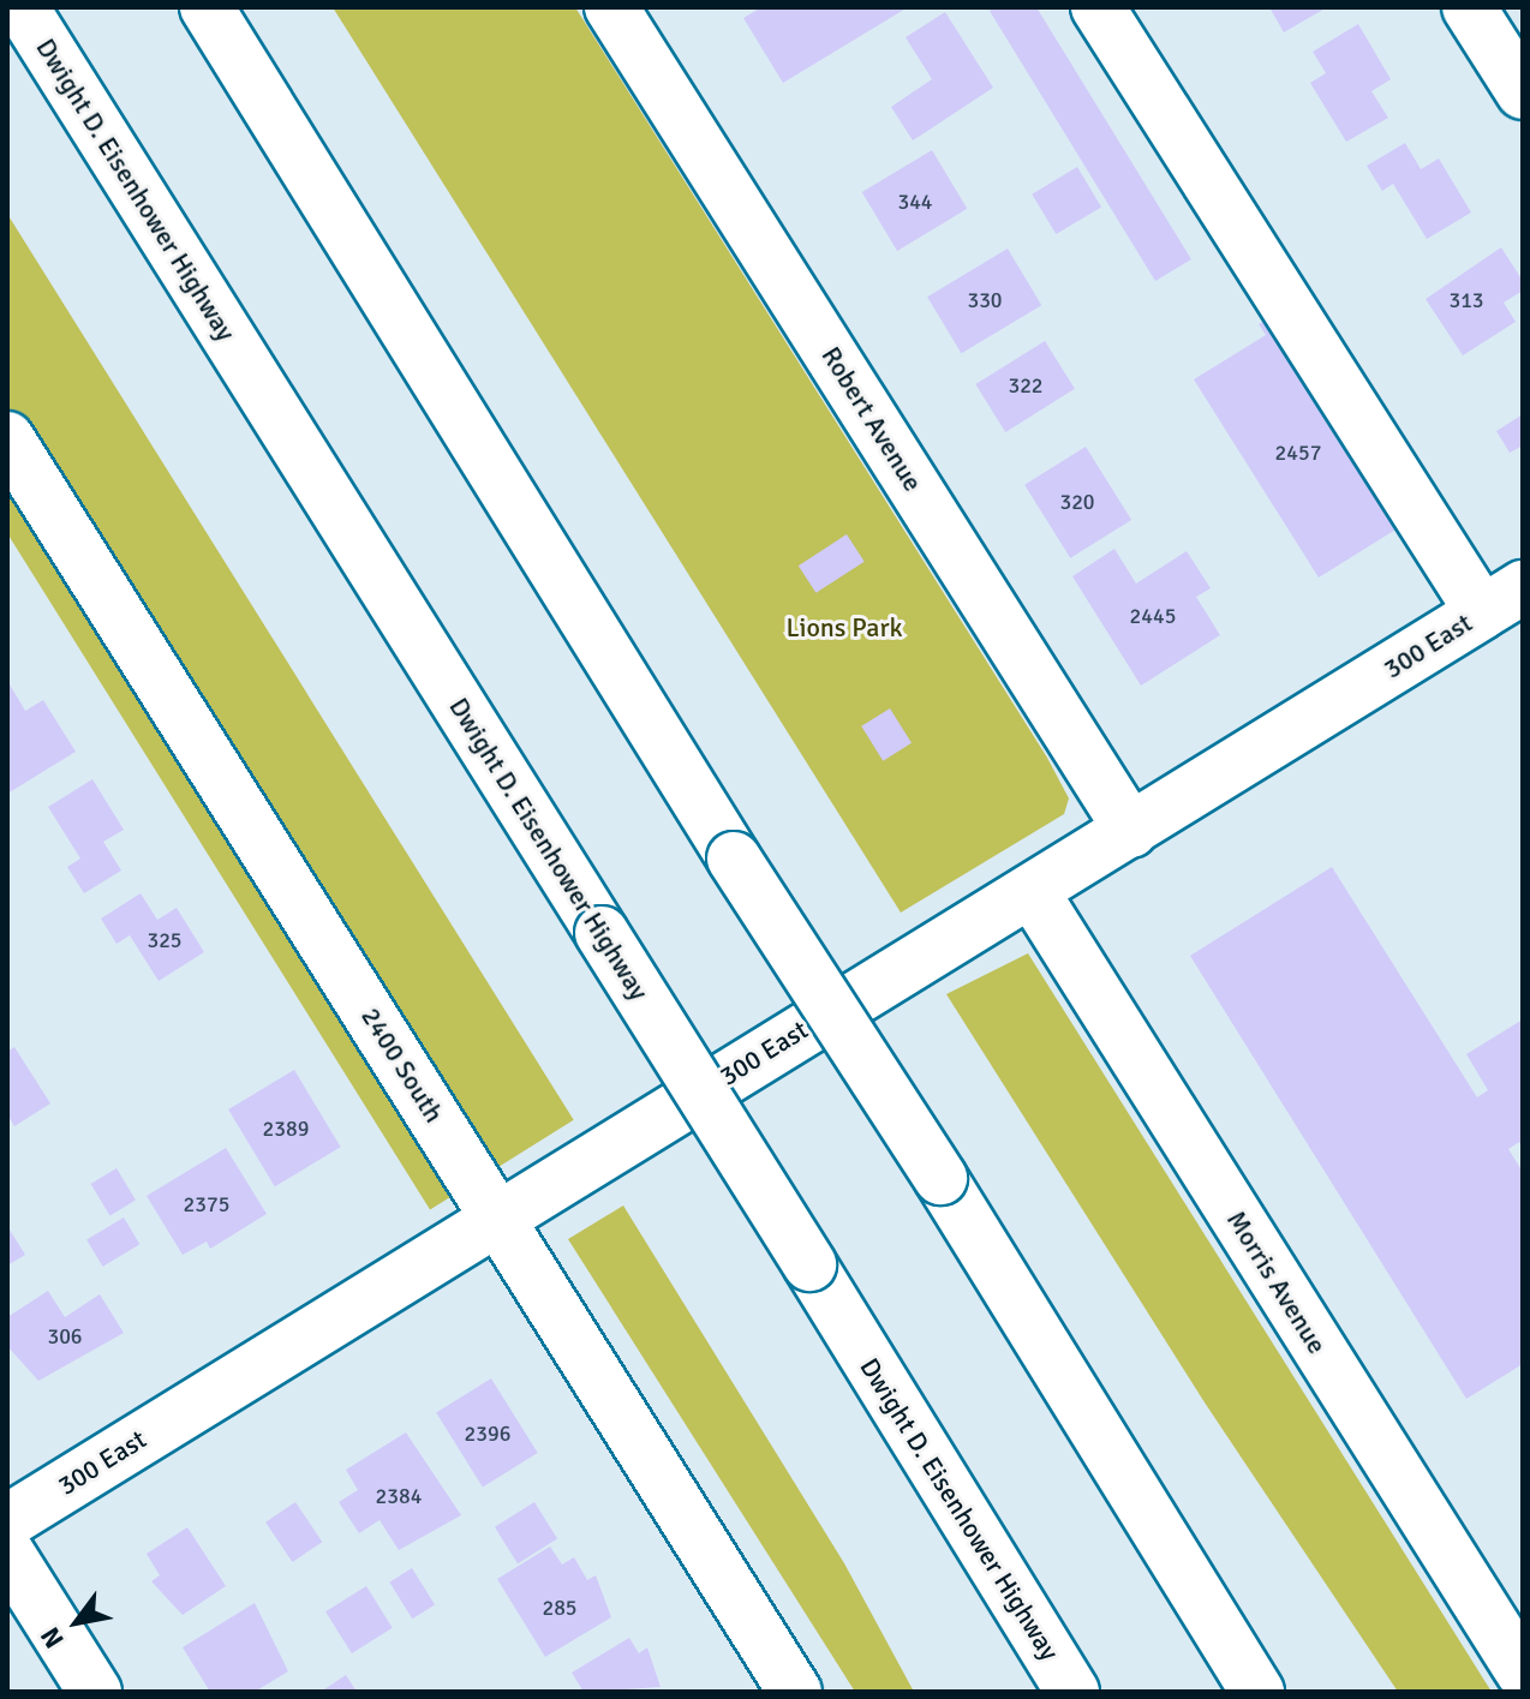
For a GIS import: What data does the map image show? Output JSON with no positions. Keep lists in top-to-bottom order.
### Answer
{
  "streets": {
    "main road": [
      "Dwight D. Eisenhower Highway",
      "Robert Avenue",
      "300 East",
      "2400 South",
      "Morris Avenue"
    ]
  },
  "crossings": [
    ["Robert Avenue", "300 East"],
    ["300 East", "2400 South"],
    ["300 East", "Morris Avenue"]
  ],
  "parks": ["Lions Park"],
  "house_numbers": [
    "344",
    "330",
    "313",
    "322",
    "2457",
    "320",
    "2445",
    "325",
    "2389",
    "2375",
    "306",
    "2396",
    "2384",
    "285"
  ],
  "north": "bottom left"
}
